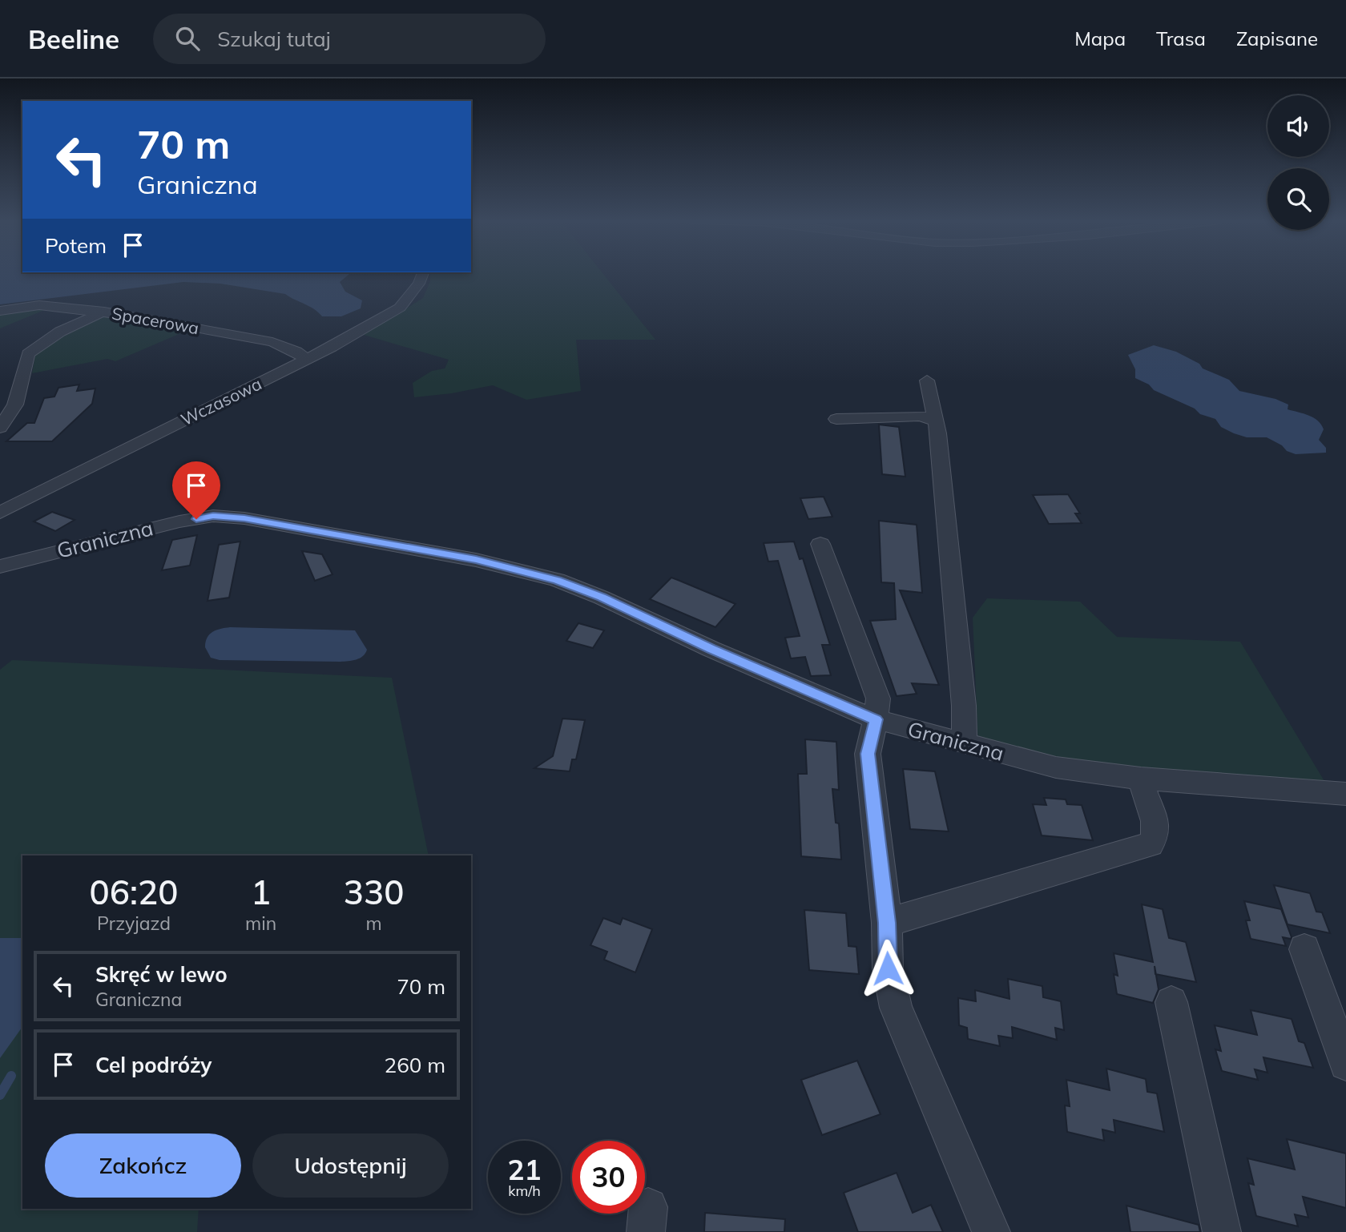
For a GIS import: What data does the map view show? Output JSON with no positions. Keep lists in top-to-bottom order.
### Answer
{
  "streets": {
    "street": ["Spacerowa", "Wczasowa", "Graniczna"]
  },
  "crossings": [
    ["Spacerowa", "Wczasowa"]
  ],
  "page": {
    "header": "Beeline",
    "search": "Szukaj tutaj",
    "nav": ["Mapa", "Trasa", "Zapisane"],
    "turn": ["70 m", "Graniczna"],
    "then": "Potem",
    "eta": [
      "06:20",
      "Przyjazd",
      "1",
      "min",
      "330",
      "m"
    ],
    "list": [
      {
        "name": "Skręć w lewo",
        "note": "Graniczna",
        "value": "70 m"
      },
      {
        "name": "Cel podróży",
        "value": "260 m"
      }
    ],
    "buttons": ["Zakończ", "Udostępnij"],
    "speed": "21 km/h",
    "limit": "30"
  }
}
